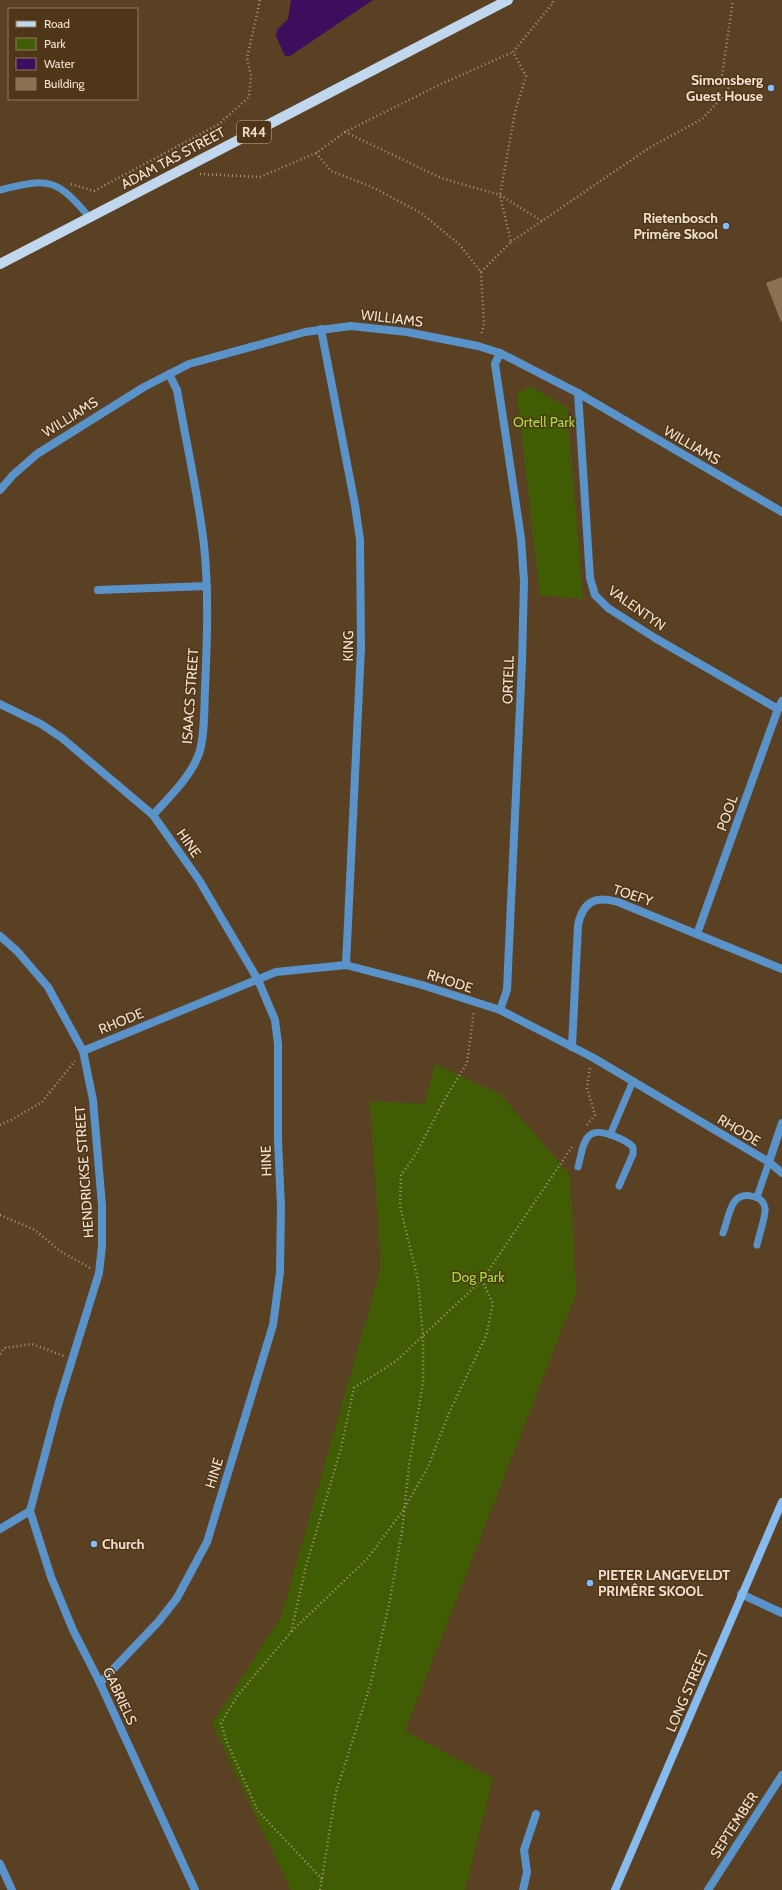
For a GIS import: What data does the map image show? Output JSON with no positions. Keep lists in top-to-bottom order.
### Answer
{
  "streets": {
    "main road": ["R44", "ADAM TAS STREET"],
    "street": [
      "WILLIAMS",
      "VALENTYN",
      "KING",
      "ORTELL",
      "ISAACS STREET",
      "POOL",
      "HINE",
      "TOEFY",
      "RHODE",
      "HENDRICKSE STREET",
      "LONG STREET",
      "GABRIELS",
      "SEPTEMBER"
    ]
  },
  "crossings": [
    ["WILLIAMS", "VALENTYN"],
    ["WILLIAMS", "KING"],
    ["WILLIAMS", "ORTELL"],
    ["WILLIAMS", "ISAACS STREET"],
    ["VALENTYN", "POOL"],
    ["KING", "RHODE"],
    ["ORTELL", "RHODE"],
    ["ISAACS STREET", "HINE"],
    ["POOL", "TOEFY"],
    ["HINE", "RHODE"],
    ["HINE", "GABRIELS"],
    ["TOEFY", "RHODE"],
    ["RHODE", "HENDRICKSE STREET"],
    ["HENDRICKSE STREET", "GABRIELS"]
  ],
  "parks": ["Ortell Park", "Dog Park"],
  "places": [
    "Simonsberg Guest House",
    "Rietenbosch Primêre Skool",
    "Church",
    "PIETER LANGEVELDT PRIMÊRE SKOOL"
  ],
  "legend": [
    "Road",
    "Park",
    "Water",
    "Building"
  ]
}
